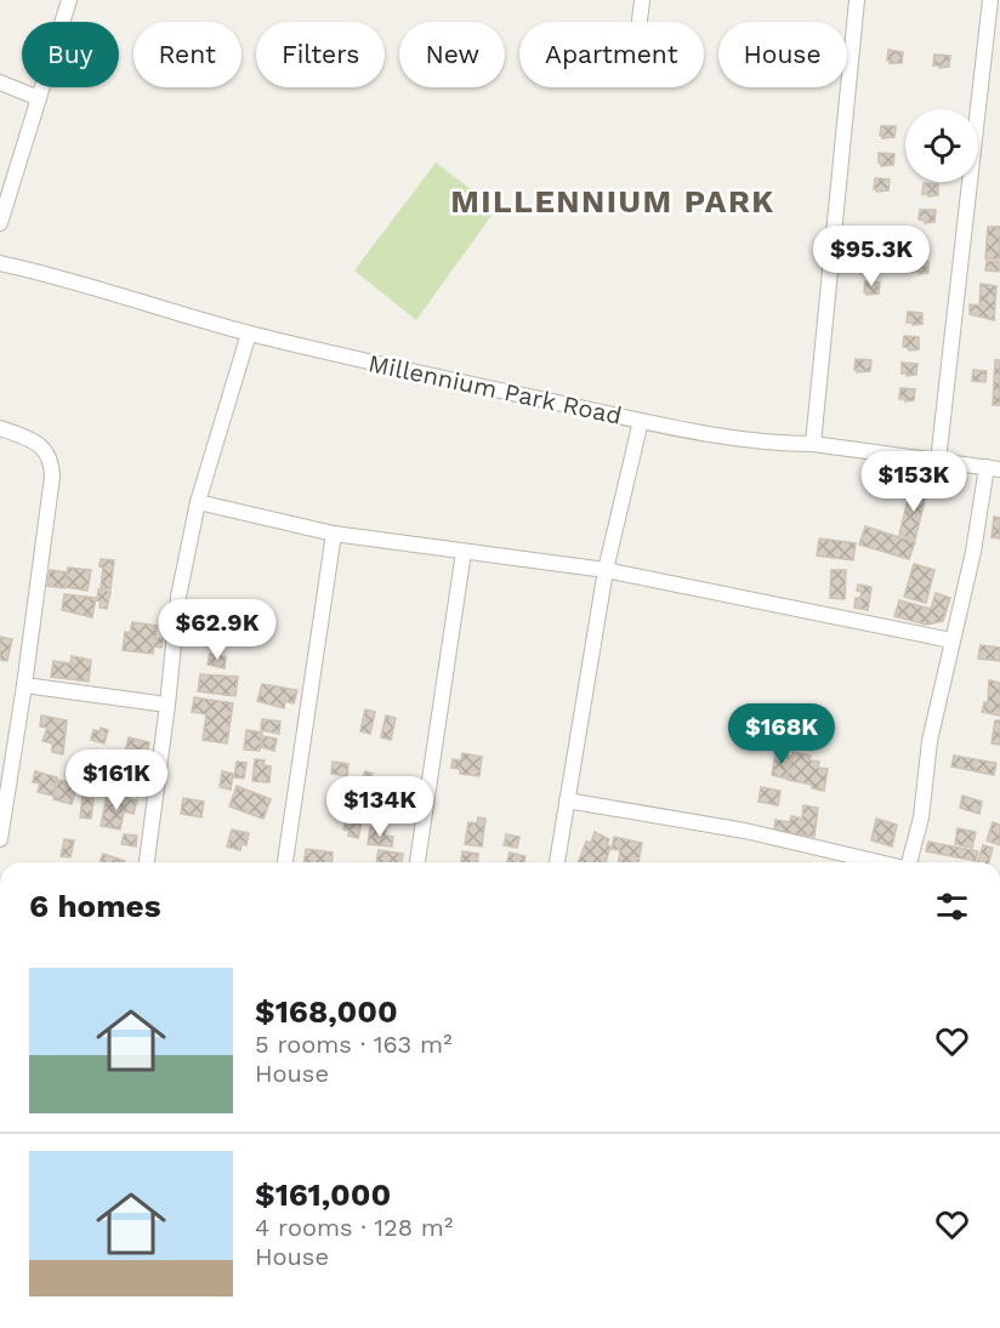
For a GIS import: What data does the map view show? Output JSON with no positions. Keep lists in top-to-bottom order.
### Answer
{
  "streets": {
    "street": ["Millennium Park Road"]
  },
  "districts": ["MILLENNIUM PARK"],
  "page": {
    "chip": [
      "Buy",
      "Rent",
      "Filters",
      "New",
      "Apartment",
      "House"
    ],
    "price": [
      "$95.3K",
      "$153K",
      "$62.9K",
      "$168K",
      "$161K",
      "$134K"
    ],
    "heading": "6 homes",
    "list": [
      {
        "name": "$168,000",
        "note": "5 rooms · 163 m² · House"
      },
      {
        "name": "$161,000",
        "note": "4 rooms · 128 m² · House"
      }
    ]
  }
}
